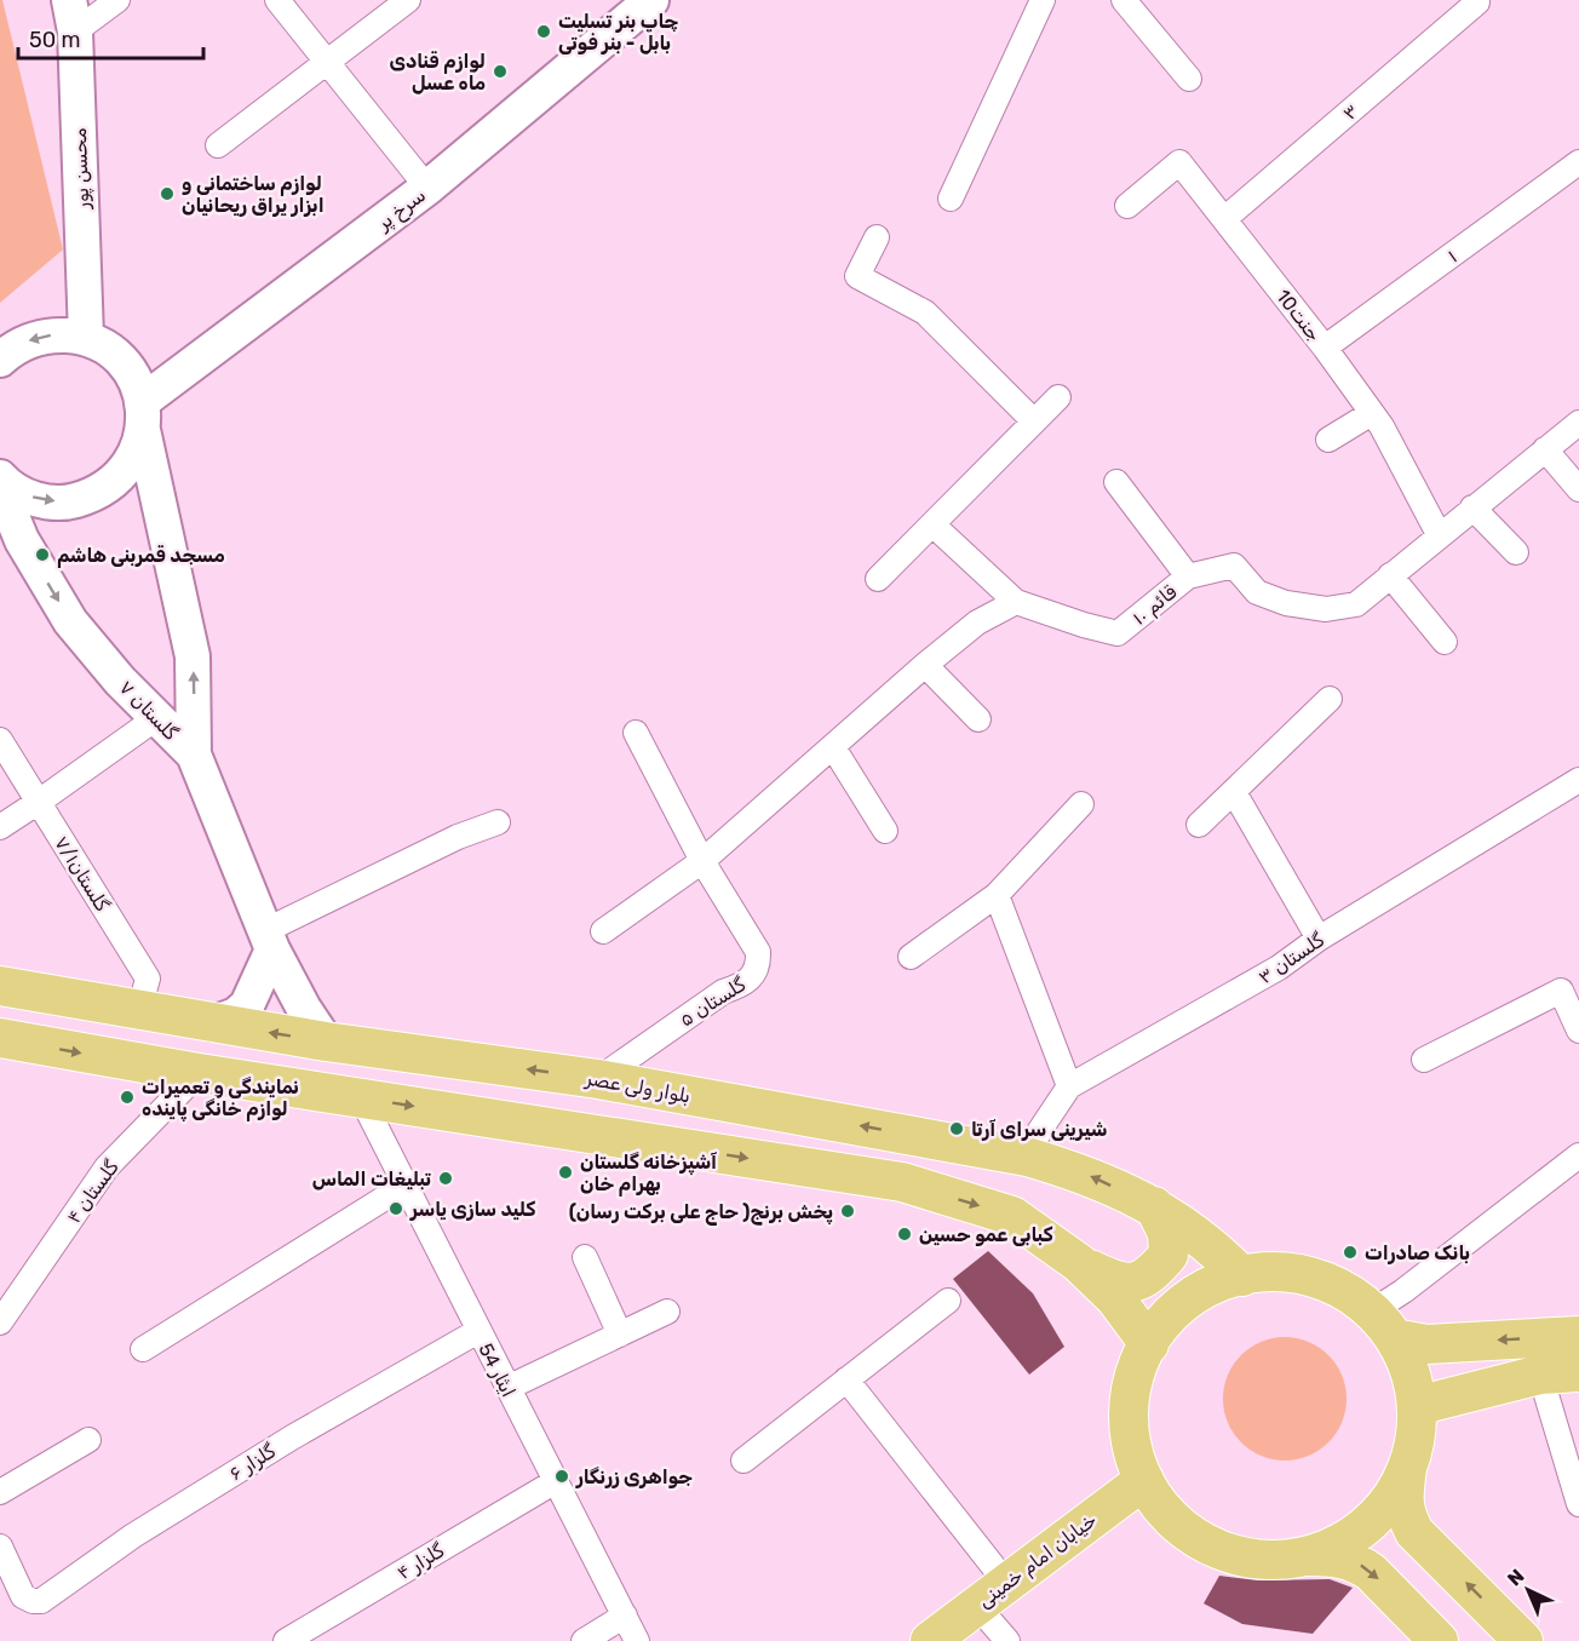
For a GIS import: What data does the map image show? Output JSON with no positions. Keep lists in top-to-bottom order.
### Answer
{
  "streets": {
    "main road": [
      "محسن پور",
      "سرخ پر",
      "گلستان ۷",
      "بلوار ولی عصر",
      "خیابان امام خمینی"
    ],
    "street": [
      "۳",
      "۱",
      "جنت10",
      "قائم ۱۰",
      "گلستان۷/۱",
      "گلستان ۳",
      "گلستان ۵",
      "گلستان ۴",
      "ایثار 54",
      "گلزار ۶",
      "گلزار ۴"
    ]
  },
  "crossings": [
    ["۳", "جنت10"],
    ["۱", "جنت10"],
    ["جنت10", "قائم ۱۰"],
    ["گلستان ۷", "بلوار ولی عصر"],
    ["گلستان۷/۱", "بلوار ولی عصر"],
    ["گلستان ۳", "بلوار ولی عصر"],
    ["گلستان ۵", "بلوار ولی عصر"],
    ["ایثار 54", "گلزار ۶"],
    ["ایثار 54", "گلزار ۴"]
  ],
  "places": [
    "چاپ بنر تسلیت بابل - بنر فوتی",
    "لوازم قنادی ماه عسل",
    "لوازم ساختمانی و ابزار یراق ریحانیان",
    "مسجد قمربنی هاشم",
    "نمایندگی و تعمیرات لوازم خانگی پاینده",
    "شیرینی سرای آرتا",
    "آشپزخانه گلستان بهرام خان",
    "تبلیغات الماس",
    "کلید سازی یاسر",
    "پخش برنج( حاج علی برکت رسان)",
    "کبابی عمو حسین",
    "بانک صادرات",
    "جواهری زرنگار"
  ],
  "scale_bar": "50 m",
  "north": "top left"
}
